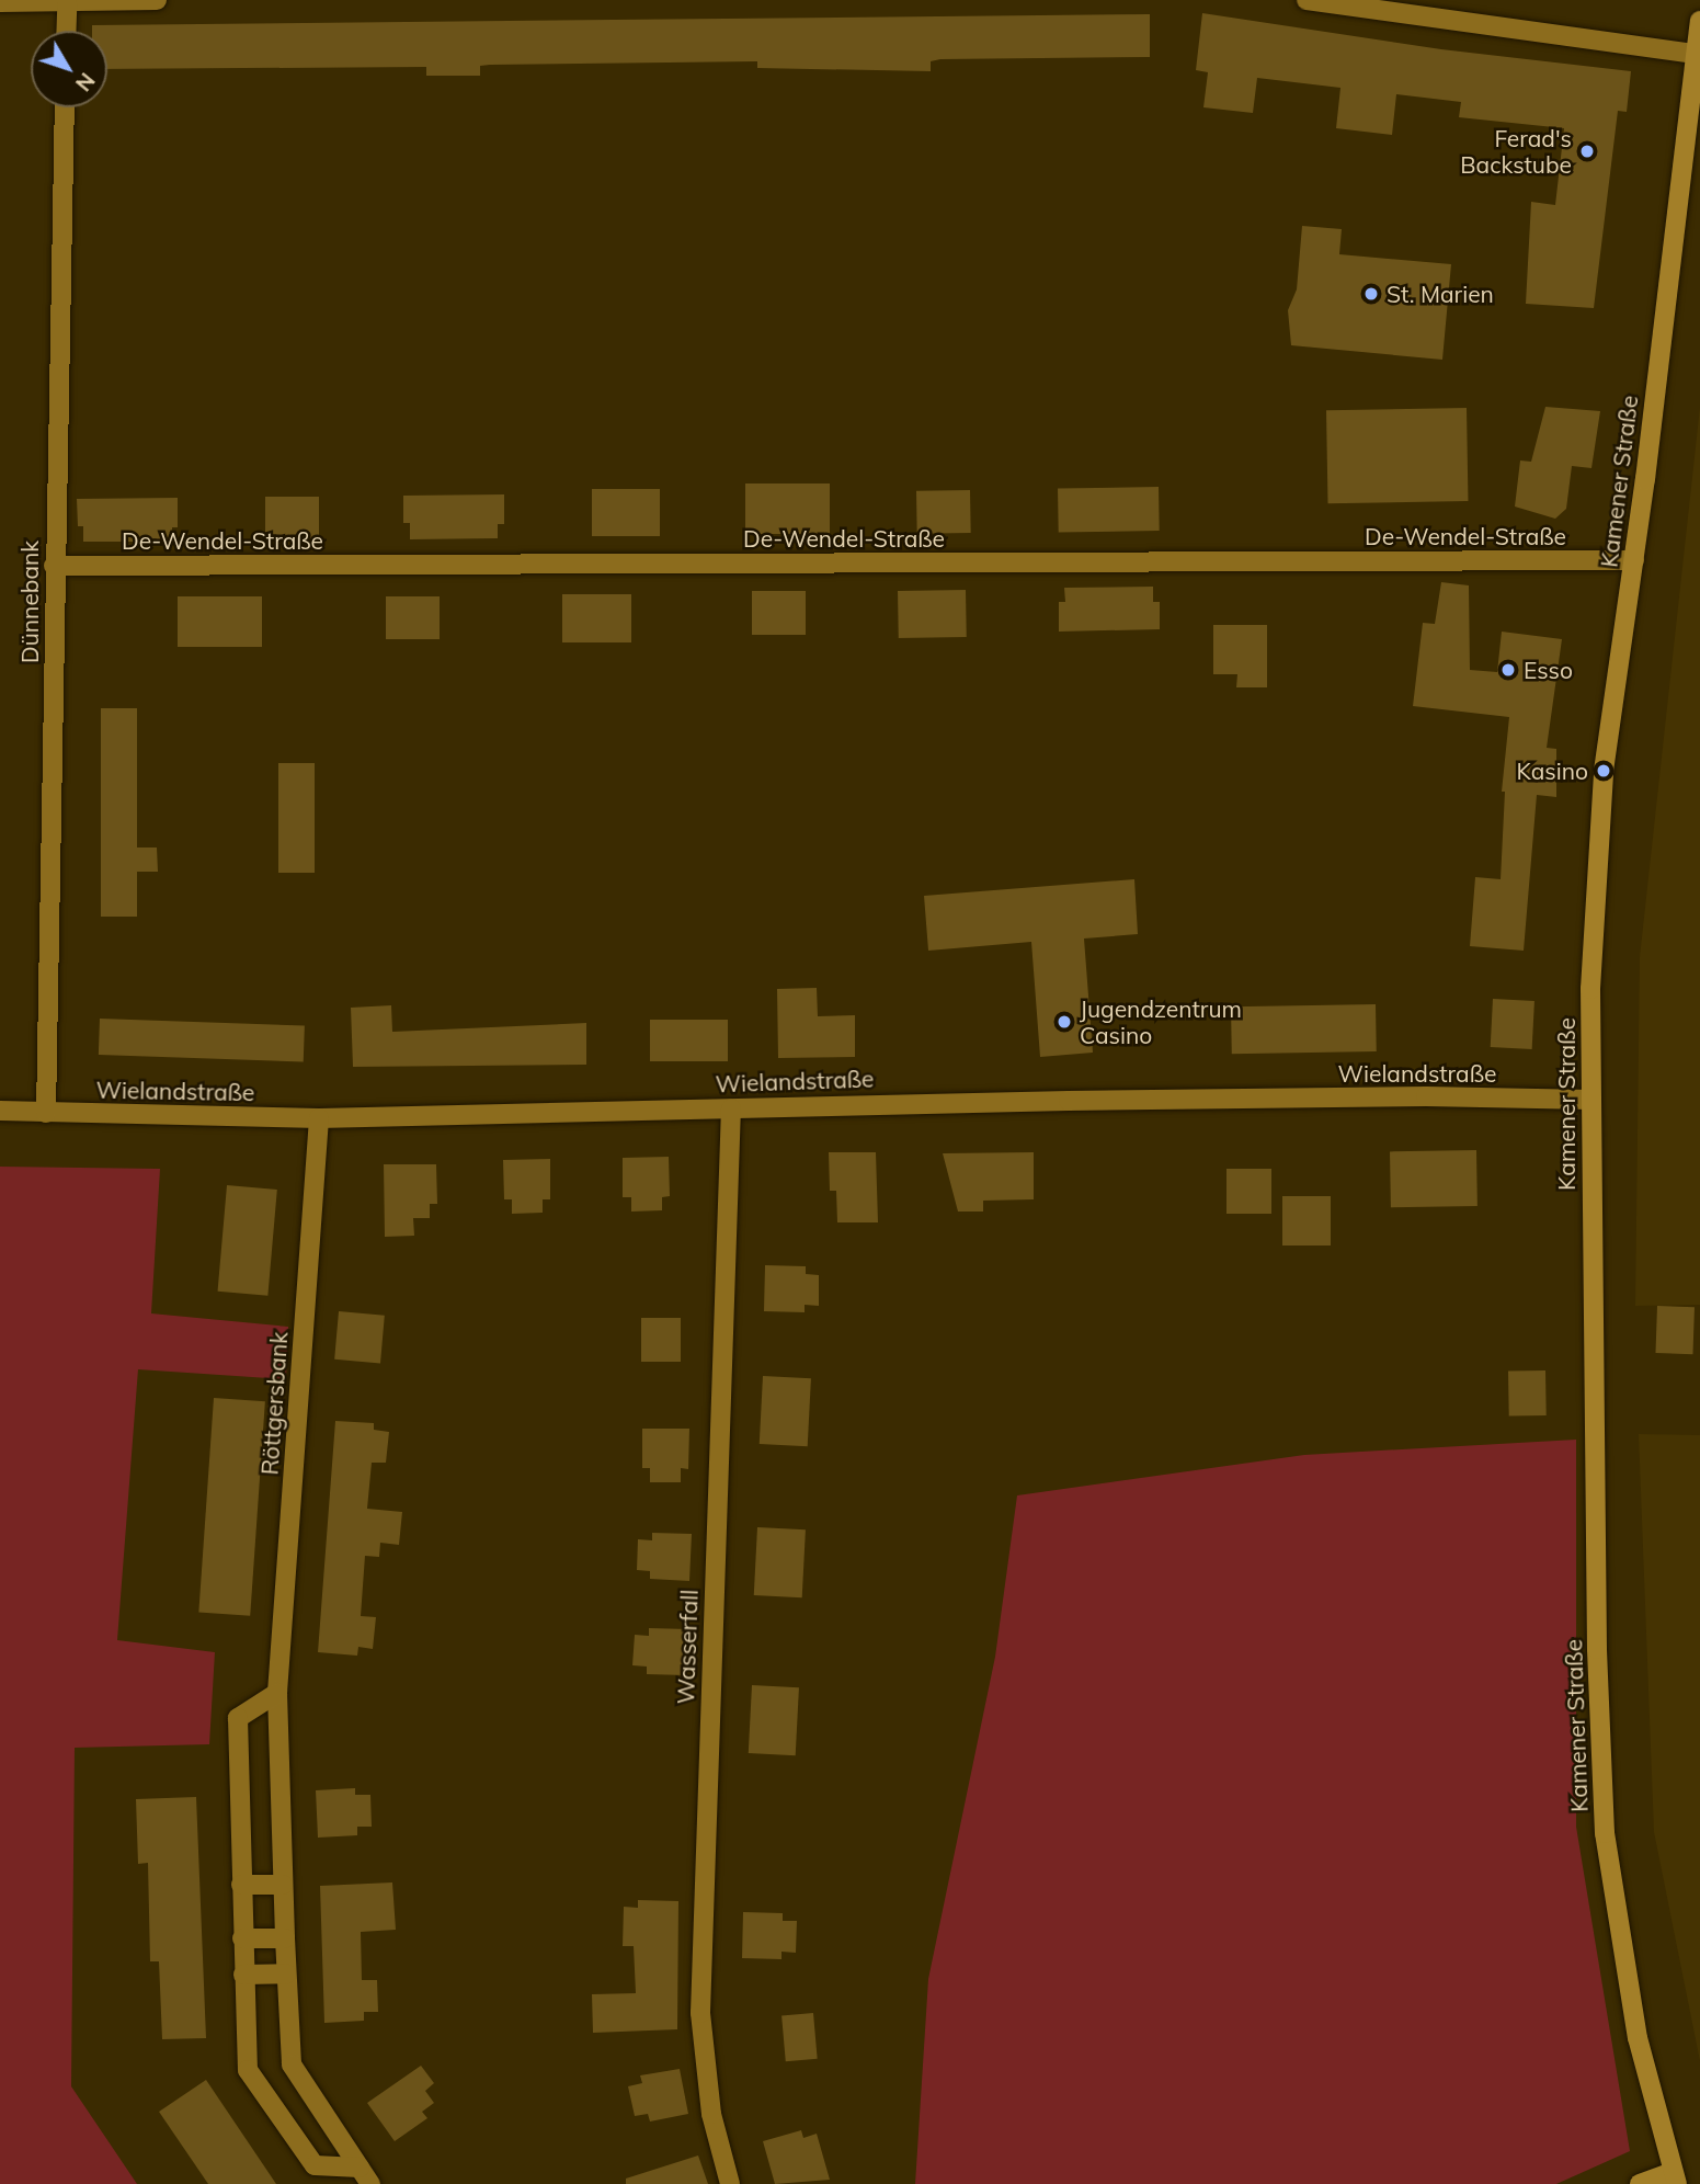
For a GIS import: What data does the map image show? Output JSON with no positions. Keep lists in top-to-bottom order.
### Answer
{
  "streets": {
    "main road": ["Kamener Straße"],
    "street": [
      "De-Wendel-Straße",
      "Dünnebank",
      "Wielandstraße",
      "Röttgersbank",
      "Wasserfall"
    ]
  },
  "crossings": [
    ["Kamener Straße", "De-Wendel-Straße"],
    ["Kamener Straße", "Wielandstraße"],
    ["De-Wendel-Straße", "Dünnebank"],
    ["Dünnebank", "Wielandstraße"],
    ["Wielandstraße", "Röttgersbank"],
    ["Wielandstraße", "Wasserfall"]
  ],
  "places": [
    "Ferad's Backstube",
    "St. Marien",
    "Esso",
    "Kasino",
    "Jugendzentrum Casino"
  ],
  "north": "bottom right"
}
